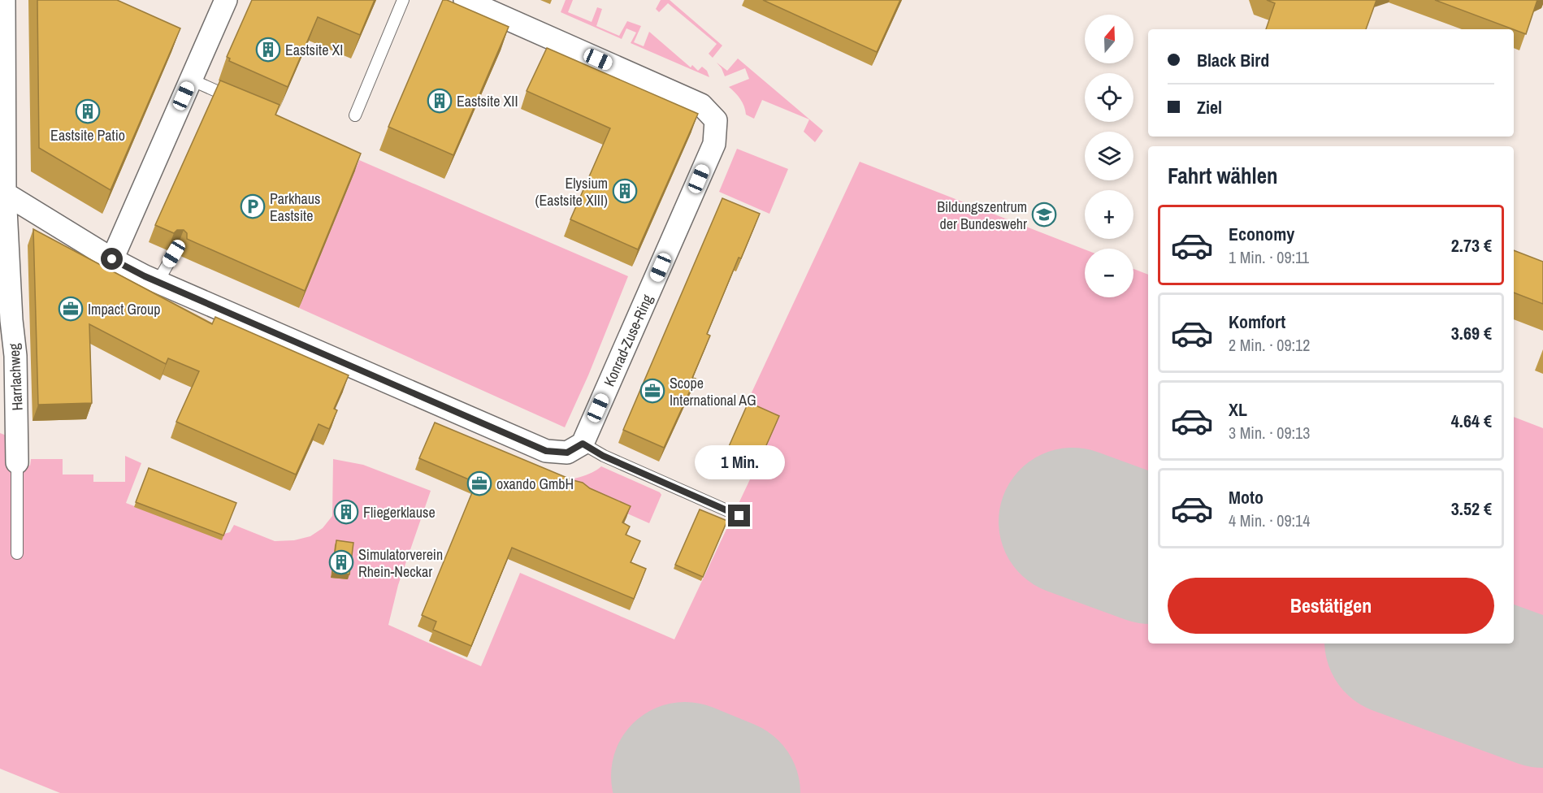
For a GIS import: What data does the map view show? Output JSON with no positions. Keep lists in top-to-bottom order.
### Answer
{
  "streets": {
    "street": ["Konrad-Zuse-Ring", "Harrlachweg"]
  },
  "places": {
    "building": [
      "Eastsite XI",
      "Eastsite XII",
      "Eastsite Patio",
      "Elysium (Eastsite XIII)",
      "Fliegerklause",
      "Simulatorverein Rhein-Neckar"
    ],
    "parking": ["Parkhaus Eastsite"],
    "school or university": ["Bildungszentrum der Bundeswehr"],
    "office": ["Impact Group", "Scope International AG", "oxando GmbH"]
  },
  "north": "top",
  "page": {
    "map_buttons": ["+", "−"],
    "banner": ["Black Bird", "Ziel"],
    "heading": "Fahrt wählen",
    "list": [
      {
        "name": "Economy",
        "note": "1 Min. · 09:11",
        "value": "2.73 €"
      },
      {
        "name": "Komfort",
        "note": "2 Min. · 09:12",
        "value": "3.69 €"
      },
      {
        "name": "XL",
        "note": "3 Min. · 09:13",
        "value": "4.64 €"
      },
      {
        "name": "Moto",
        "note": "4 Min. · 09:14",
        "value": "3.52 €"
      }
    ],
    "bubble": "1 Min.",
    "buttons": "Bestätigen"
  }
}
